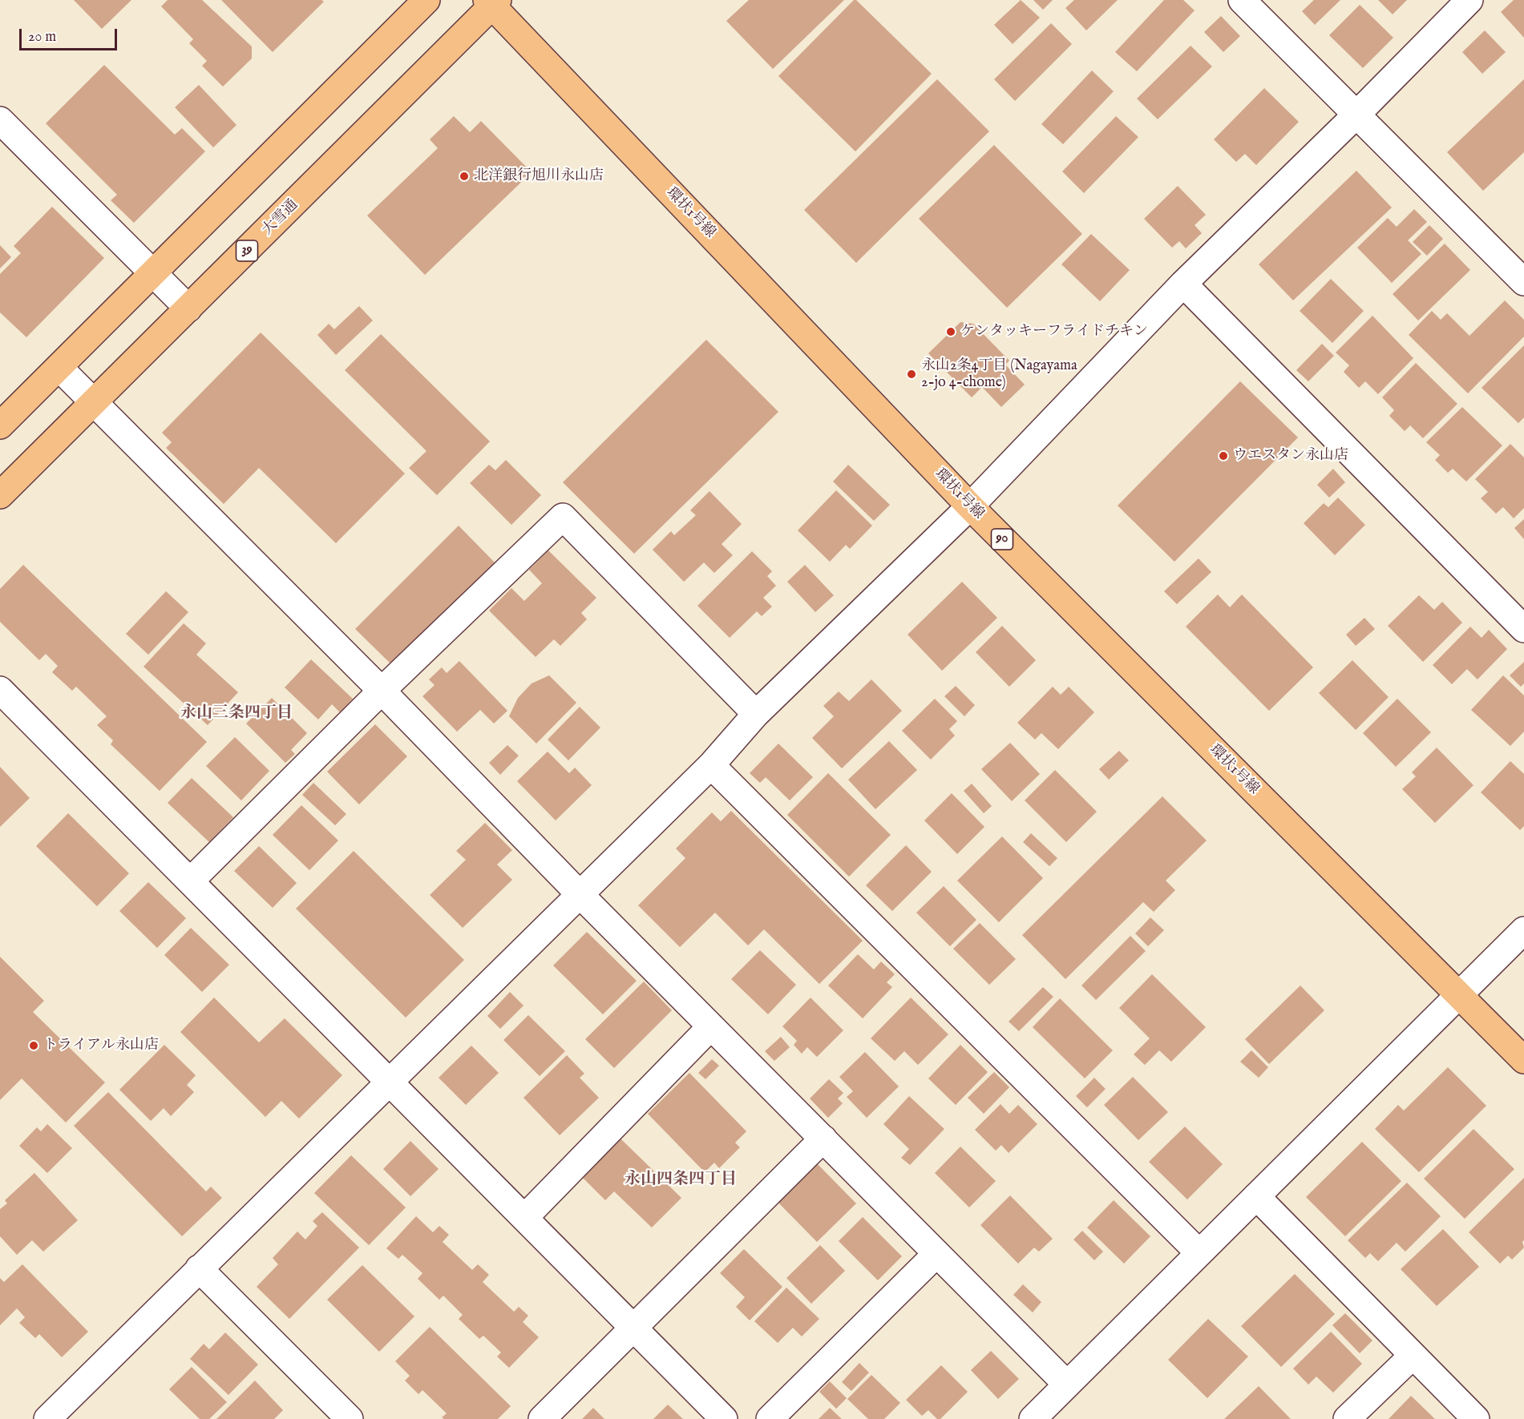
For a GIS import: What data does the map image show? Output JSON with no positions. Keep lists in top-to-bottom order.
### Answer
{
  "streets": {
    "main road": [
      "環状1号線",
      "大雪通",
      "39",
      "90"
    ]
  },
  "crossings": [
    ["環状1号線", "大雪通"]
  ],
  "districts": ["永山三条四丁目", "永山四条四丁目"],
  "places": [
    "北洋銀行旭川永山店",
    "ケンタッキーフライドチキン",
    "永山2条4丁目 (Nagayama 2-jo 4-chome)",
    "ウエスタン永山店",
    "トライアル永山店"
  ],
  "scale_bar": "20 m"
}
